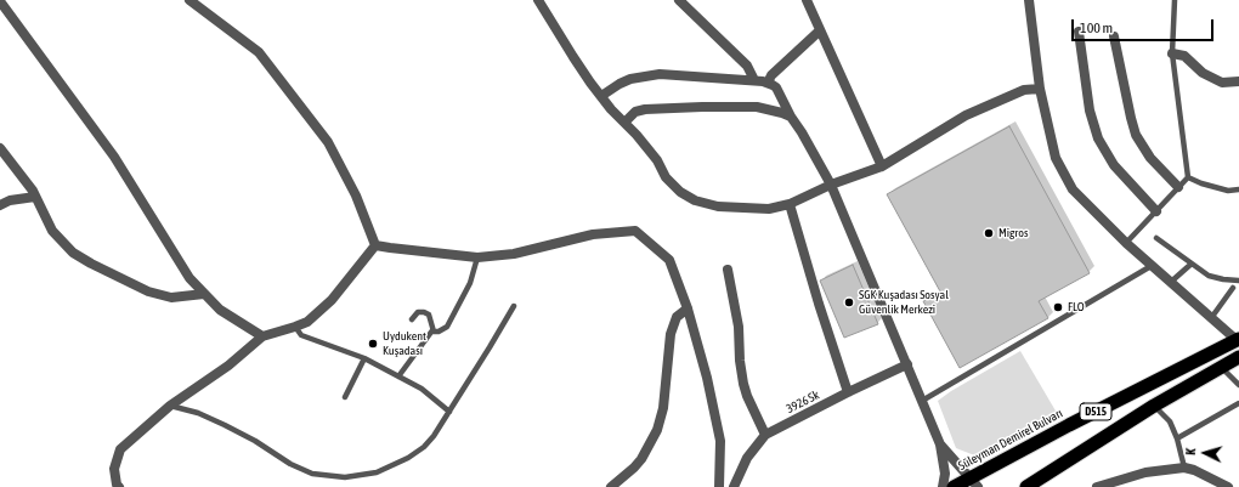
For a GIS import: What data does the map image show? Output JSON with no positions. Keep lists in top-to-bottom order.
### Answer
{
  "streets": {
    "highway": ["D515", "Süleyman Demirel Bulvarı"],
    "street": ["3926 Sk"]
  },
  "places": [
    "Migros",
    "SGK Kuşadası Sosyal Güvenlik Merkezi",
    "FLO",
    "Uydukent Kuşadası"
  ],
  "scale_bar": "100 m",
  "north": "left"
}
